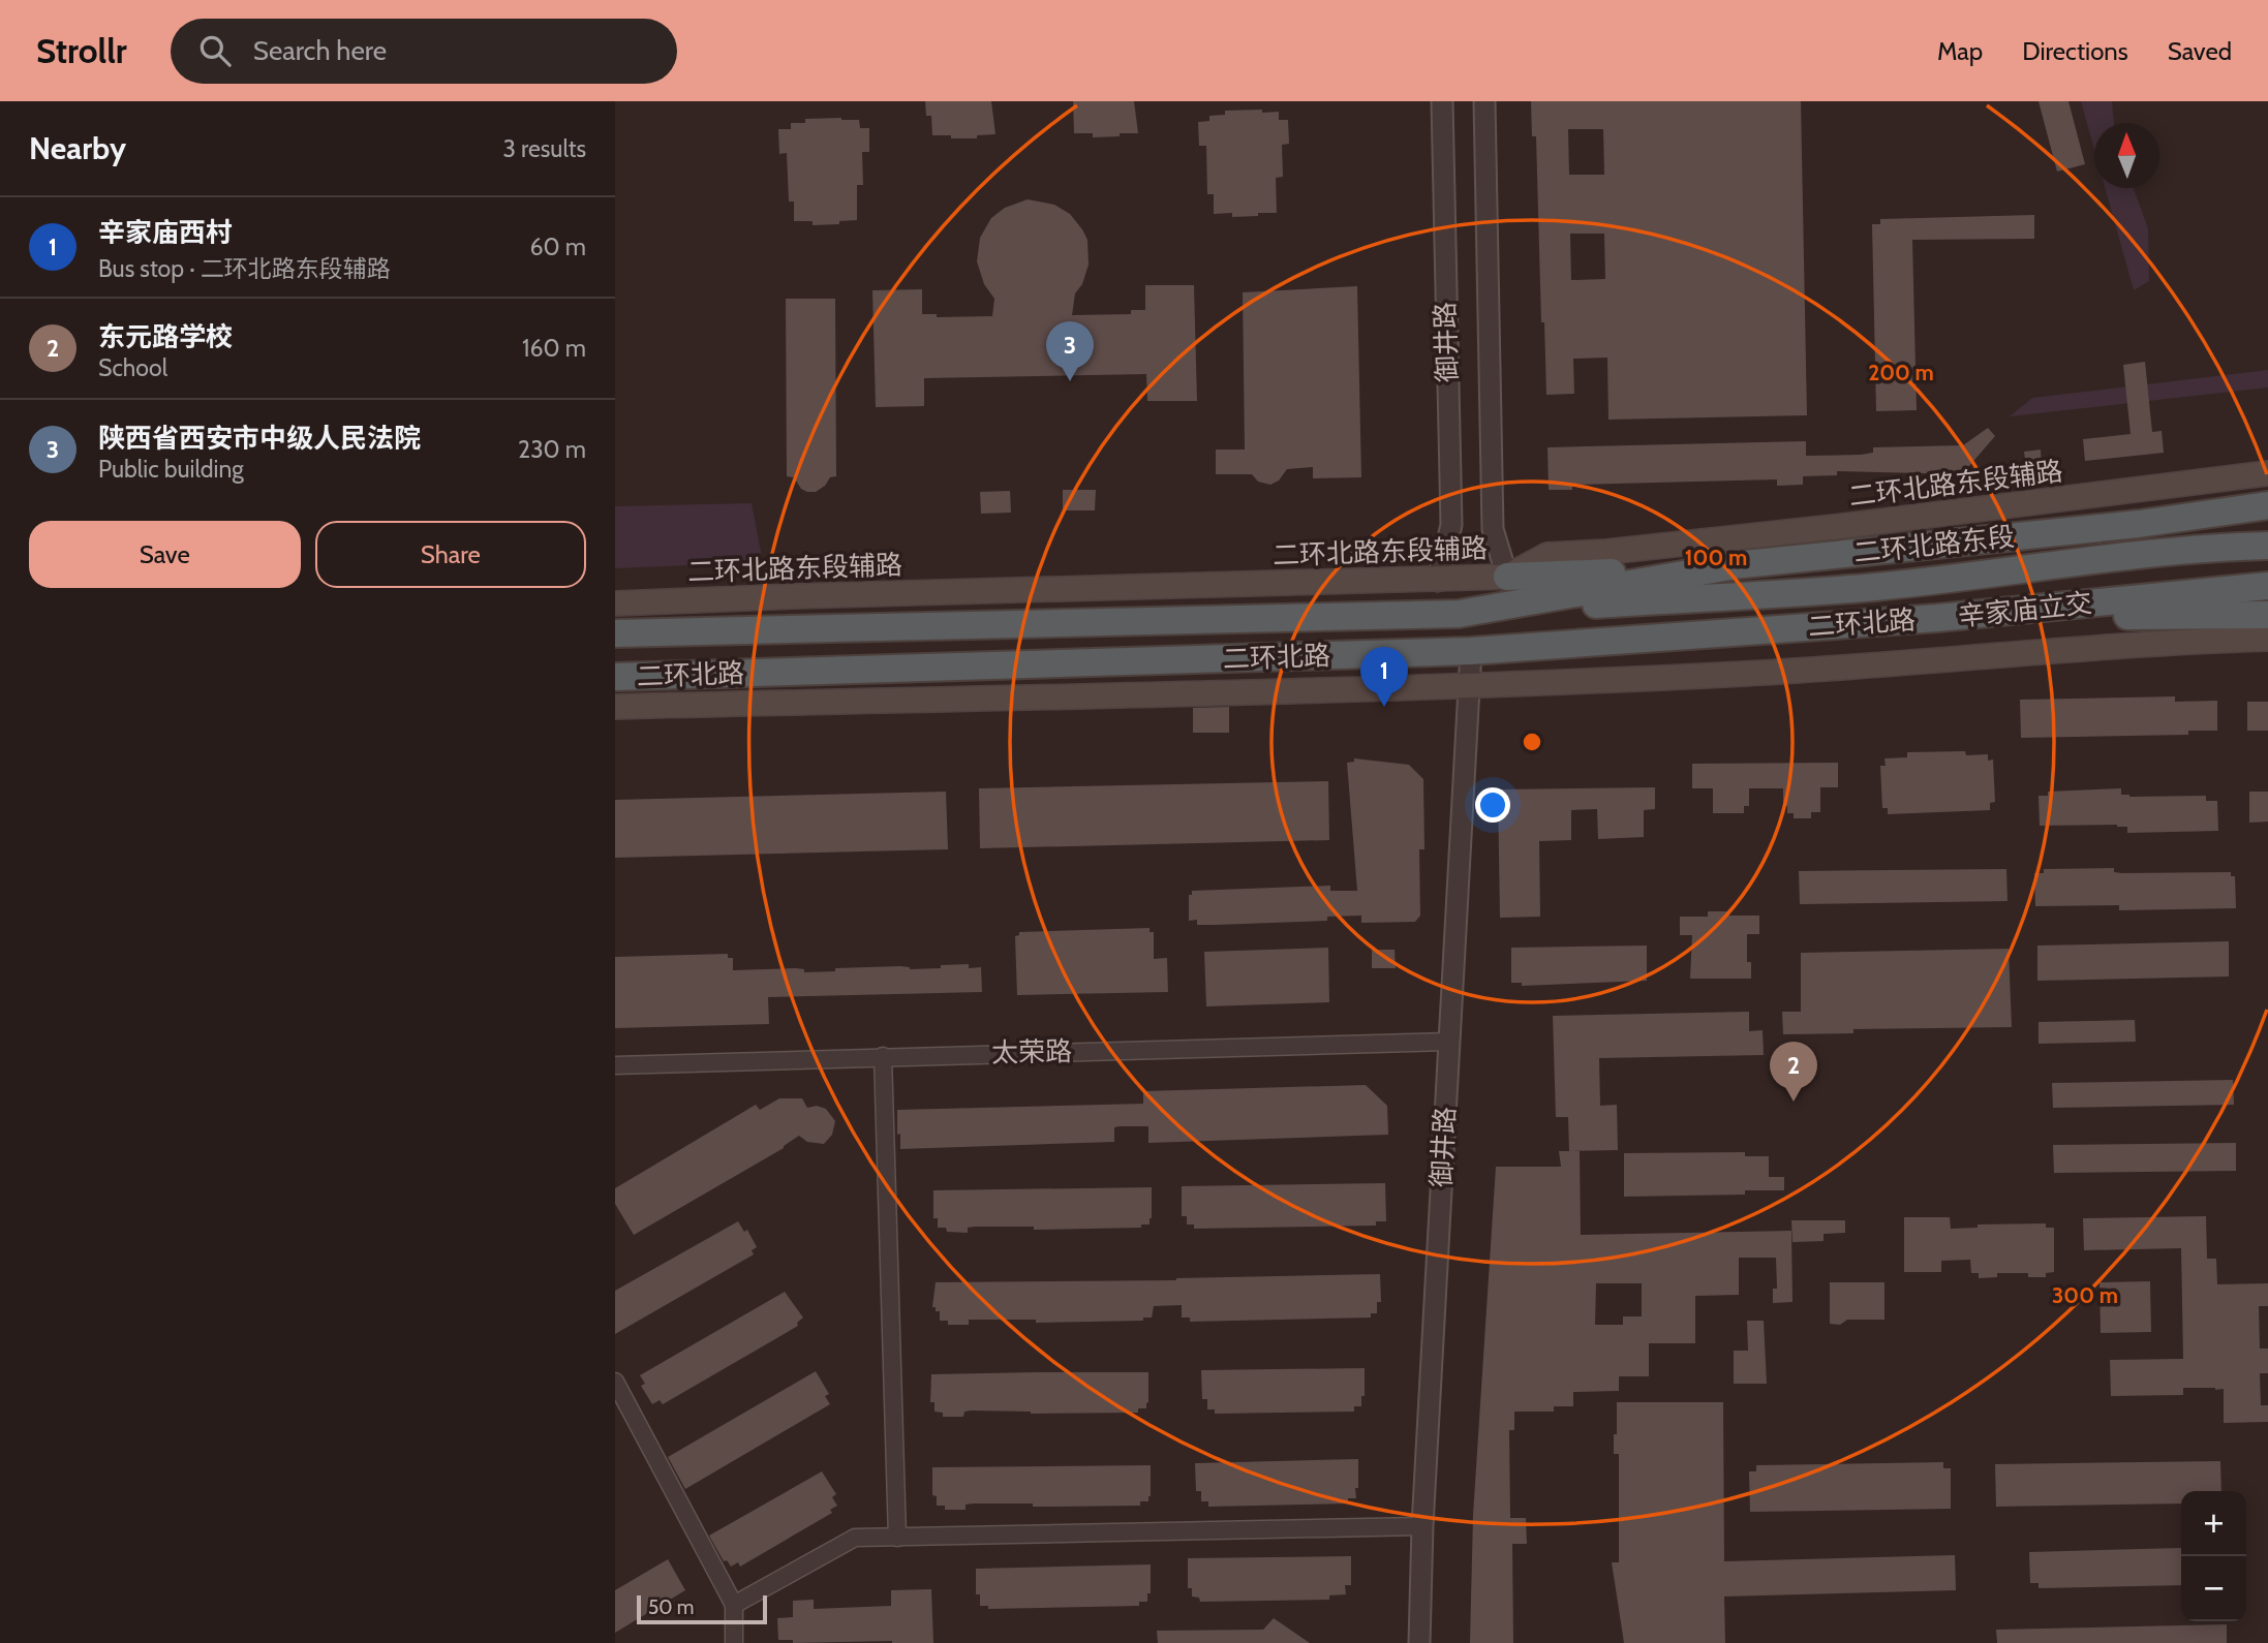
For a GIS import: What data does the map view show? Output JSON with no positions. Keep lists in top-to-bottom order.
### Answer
{
  "streets": {
    "highway": ["二环北路东段", "辛家庙立交", "二环北路"],
    "main road": ["二环北路东段辅路"],
    "street": ["御井路", "太荣路"]
  },
  "crossings": [
    ["御井路", "二环北路东段辅路"],
    ["御井路", "二环北路"],
    ["御井路", "太荣路"],
    ["二环北路东段", "二环北路"],
    ["辛家庙立交", "二环北路"]
  ],
  "scale_bar": "50 m",
  "north": "top",
  "page": {
    "header": "Strollr",
    "search": "Search here",
    "nav": ["Map", "Directions", "Saved"],
    "heading": ["Nearby", "3 results"],
    "list": [
      {
        "mark": "1",
        "name": "辛家庙西村",
        "note": "Bus stop · 二环北路东段辅路",
        "value": "60 m"
      },
      {
        "mark": "2",
        "name": "东元路学校",
        "note": "School",
        "value": "160 m"
      },
      {
        "mark": "3",
        "name": "陕西省西安市中级人民法院",
        "note": "Public building",
        "value": "230 m"
      }
    ],
    "pins": ["3", "1", "2"],
    "buttons": ["Save", "Share"],
    "map_buttons": ["+", "−"],
    "scale": "50 m"
  },
  "rings": ["200 m", "100 m", "300 m"]
}
